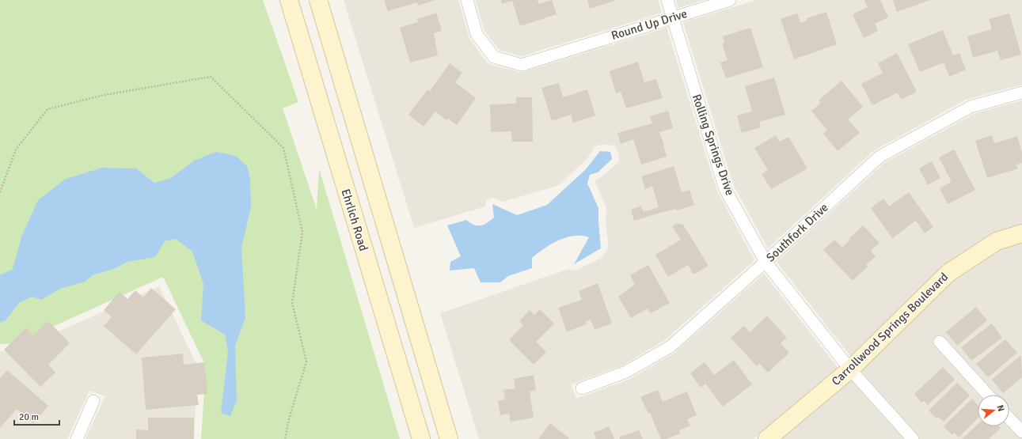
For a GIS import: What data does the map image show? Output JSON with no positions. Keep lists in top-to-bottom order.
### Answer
{
  "streets": {
    "main road": ["Ehrlich Road", "Carrollwood Springs Boulevard"],
    "street": ["Round Up Drive", "Rolling Springs Drive", "Southfork Drive"]
  },
  "crossings": [
    ["Round Up Drive", "Rolling Springs Drive"],
    ["Rolling Springs Drive", "Southfork Drive"],
    ["Rolling Springs Drive", "Carrollwood Springs Boulevard"]
  ],
  "scale_bar": "20 m",
  "north": "right"
}
